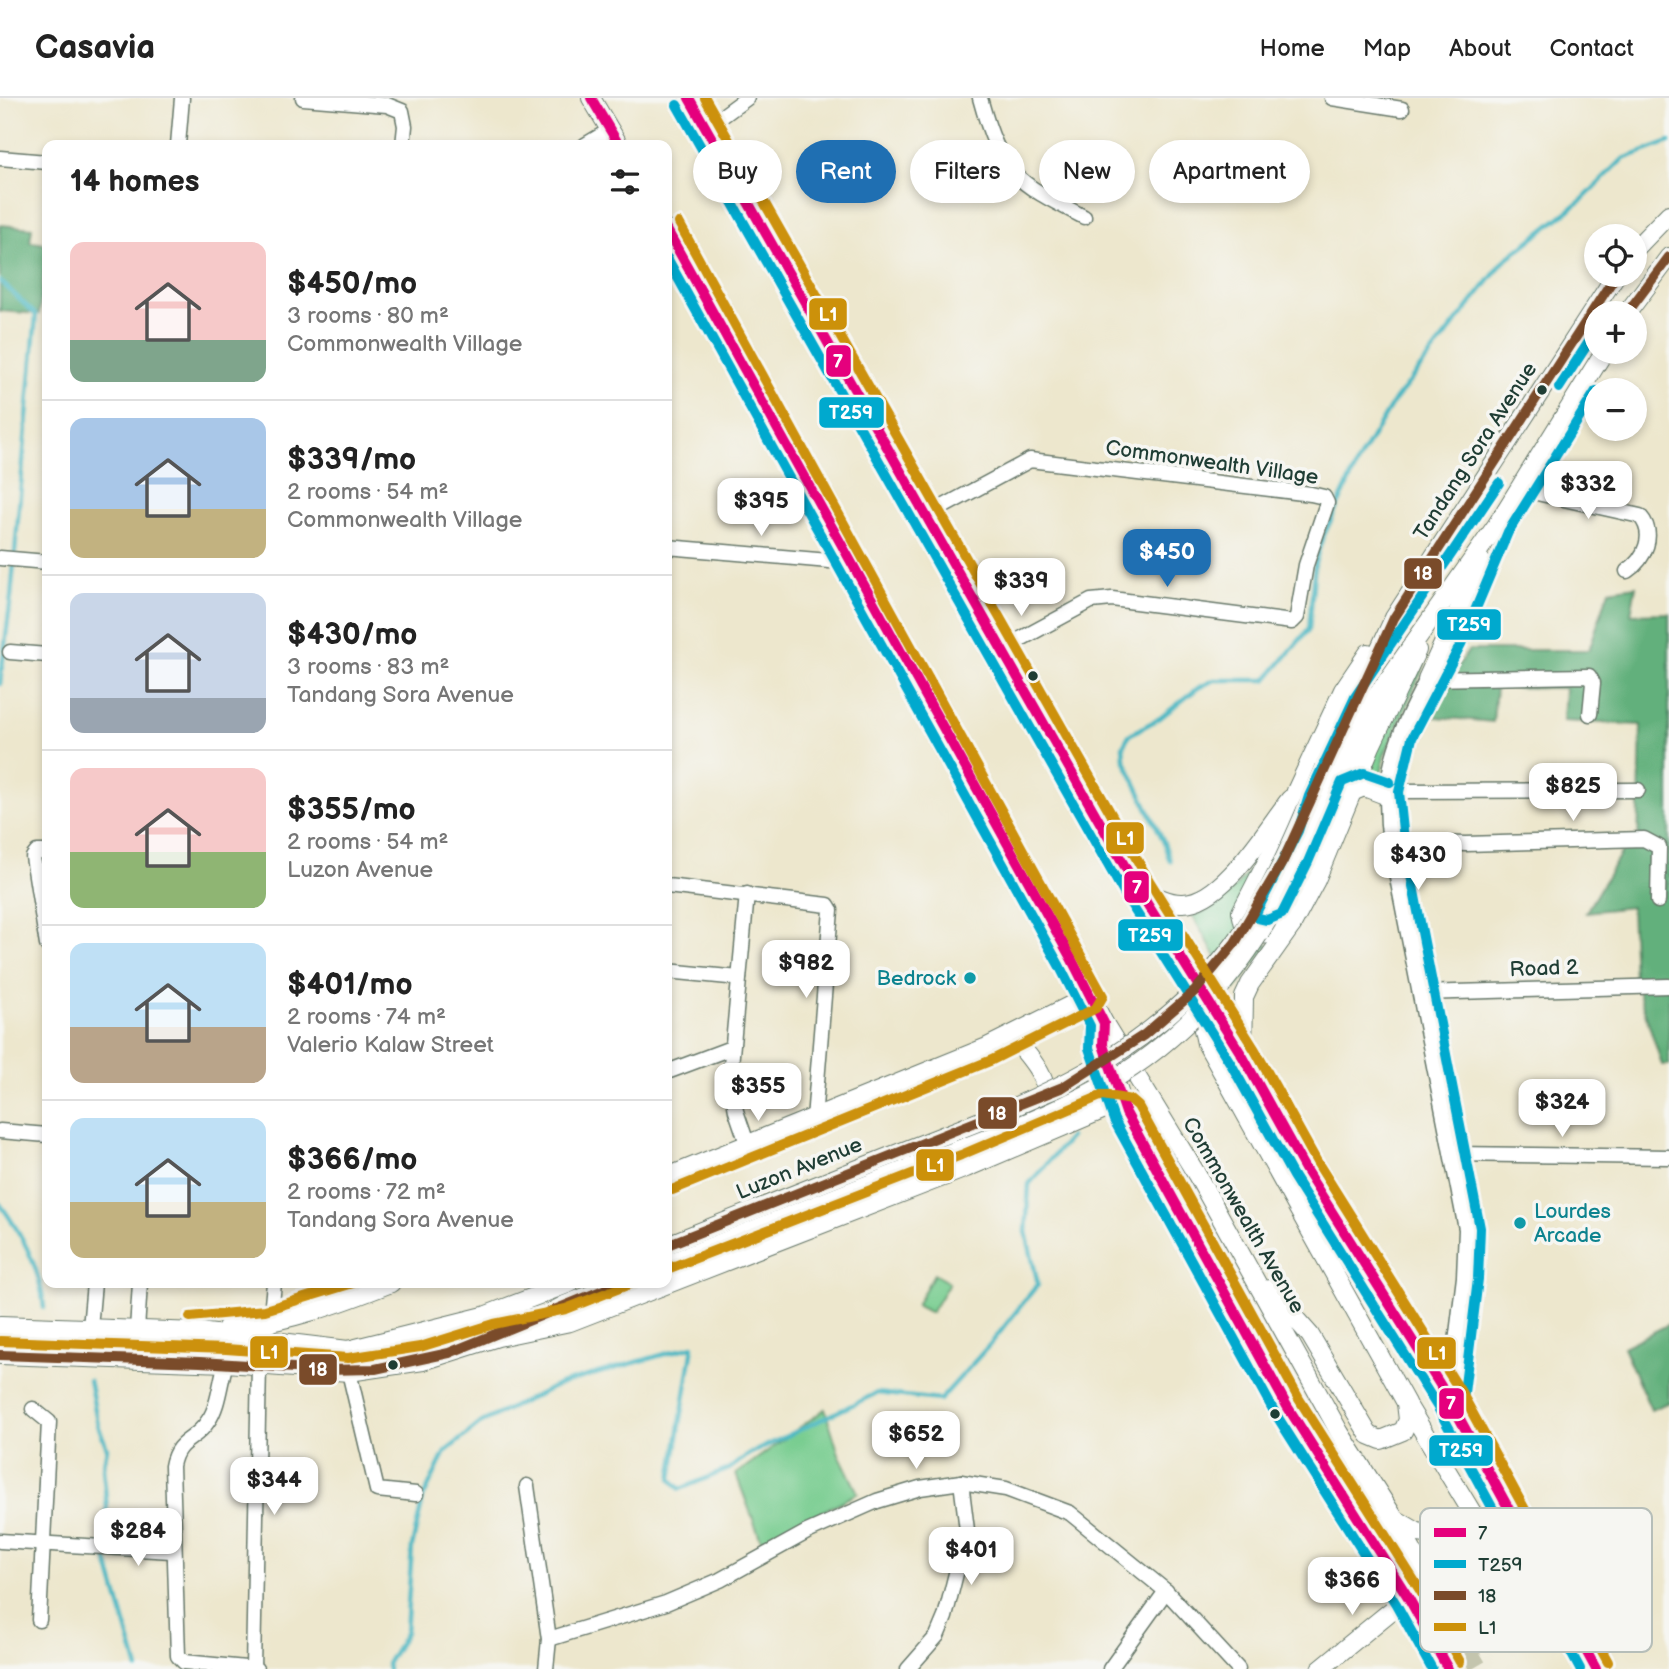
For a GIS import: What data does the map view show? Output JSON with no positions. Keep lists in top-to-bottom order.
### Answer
{
  "streets": {
    "main road": ["Tandang Sora Avenue", "Luzon Avenue", "Commonwealth Avenue"],
    "street": ["Commonwealth Village", "Road 2"]
  },
  "crossings": [
    ["Tandang Sora Avenue", "Luzon Avenue"],
    ["Luzon Avenue", "Commonwealth Avenue"]
  ],
  "places": ["Bedrock", "Lourdes Arcade"],
  "lines": [
    "transit line 7",
    "transit line L1",
    "transit line T259",
    "transit line 18"
  ],
  "legend": [
    "7",
    "T259",
    "18",
    "L1"
  ],
  "page": {
    "header": "Casavia",
    "nav": [
      "Home",
      "Map",
      "About",
      "Contact"
    ],
    "chip": [
      "Buy",
      "Rent",
      "Filters",
      "New",
      "Apartment"
    ],
    "heading": "14 homes",
    "map_buttons": ["+", "−"],
    "list": [
      {
        "name": "$450/mo",
        "note": "3 rooms · 80 m² · Commonwealth Village"
      },
      {
        "name": "$339/mo",
        "note": "2 rooms · 54 m² · Commonwealth Village"
      },
      {
        "name": "$430/mo",
        "note": "3 rooms · 83 m² · Tandang Sora Avenue"
      },
      {
        "name": "$355/mo",
        "note": "2 rooms · 54 m² · Luzon Avenue"
      },
      {
        "name": "$401/mo",
        "note": "2 rooms · 74 m² · Valerio Kalaw Street"
      },
      {
        "name": "$366/mo",
        "note": "2 rooms · 72 m² · Tandang Sora Avenue"
      }
    ],
    "price": [
      "$332",
      "$395",
      "$450",
      "$339",
      "$825",
      "$430",
      "$982",
      "$355",
      "$324",
      "$652",
      "$344",
      "$284",
      "$401",
      "$366"
    ]
  }
}
